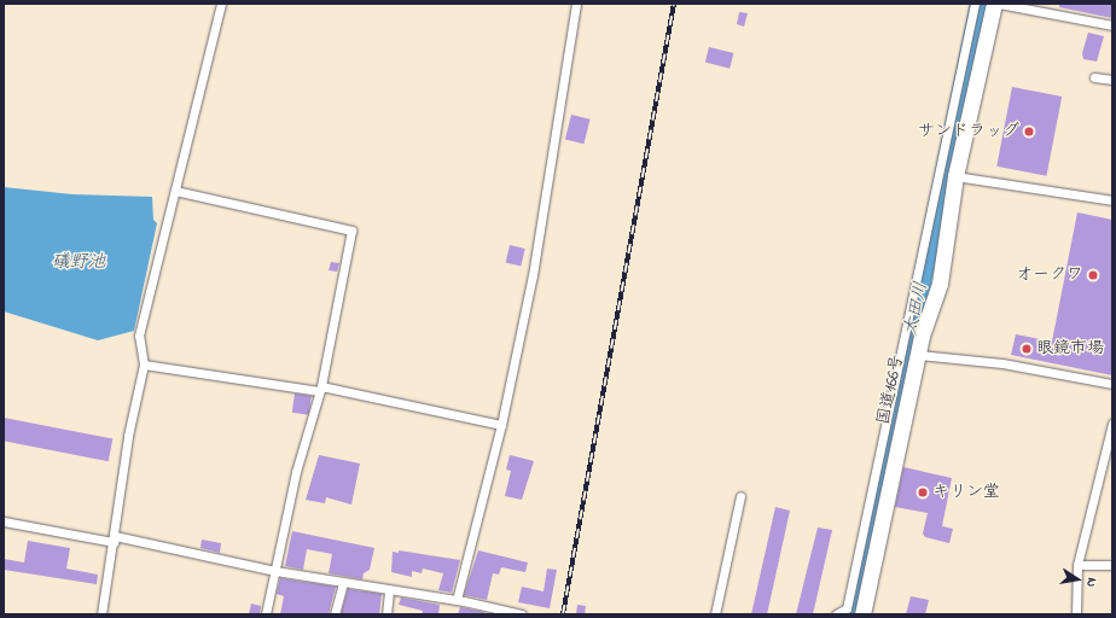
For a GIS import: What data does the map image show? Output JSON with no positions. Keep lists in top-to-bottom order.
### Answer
{
  "streets": {
    "highway": ["国道166号"]
  },
  "water": ["礒野池", "太田川"],
  "places": [
    "サンドラッグ",
    "オークワ",
    "眼鏡市場",
    "キリン堂"
  ],
  "north": "right"
}
